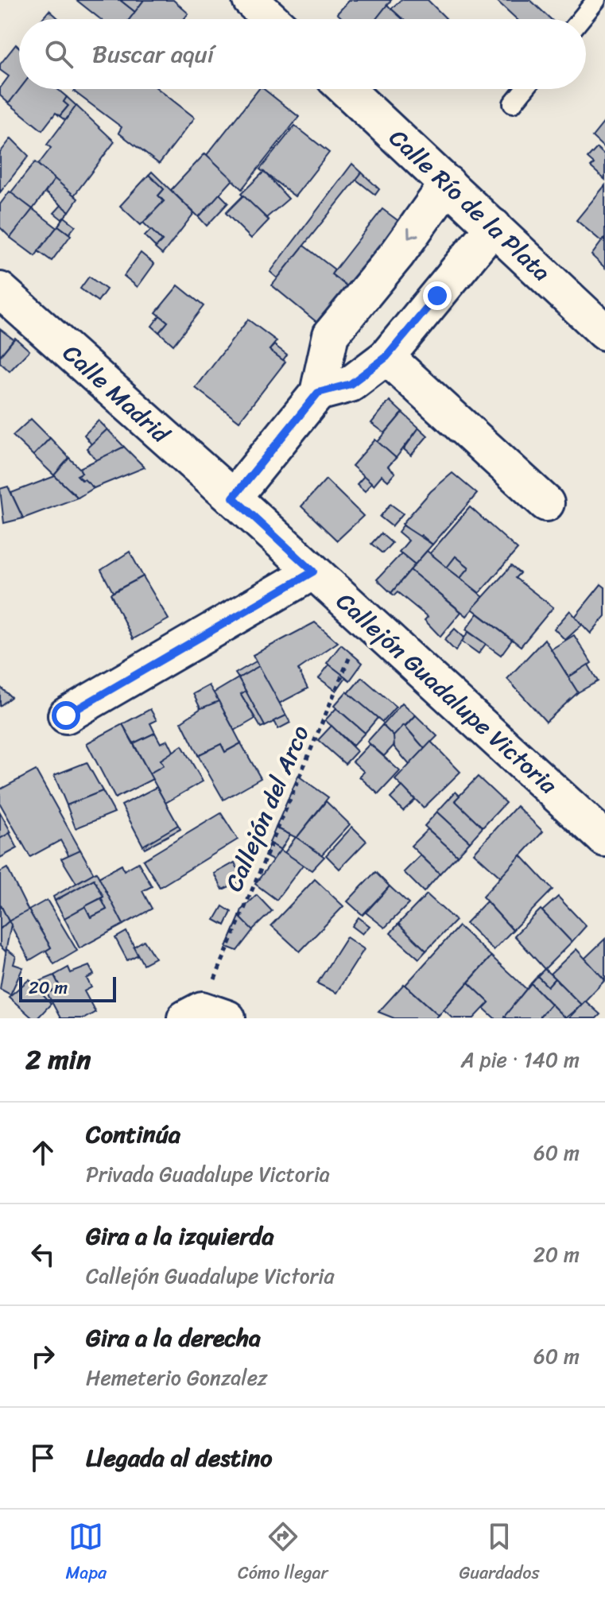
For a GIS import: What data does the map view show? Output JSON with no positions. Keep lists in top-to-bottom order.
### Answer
{
  "streets": {
    "street": ["Calle Río de la Plata", "Calle Madrid", "Callejón Guadalupe Victoria"],
    "path": ["Callejón del Arco"]
  },
  "crossings": [
    ["Calle Madrid", "Callejón Guadalupe Victoria"],
    ["Callejón Guadalupe Victoria", "Callejón del Arco"]
  ],
  "scale_bar": "20 m",
  "page": {
    "search": "Buscar aquí",
    "scale": "20 m",
    "heading": ["2 min", "A pie · 140 m"],
    "list": [
      ["Continúa", "Privada Guadalupe Victoria", "60 m"],
      ["Gira a la izquierda", "Callejón Guadalupe Victoria", "20 m"],
      ["Gira a la derecha", "Hemeterio Gonzalez", "60 m"],
      "Llegada al destino"
    ],
    "nav": ["Mapa", "Cómo llegar", "Guardados"]
  }
}
